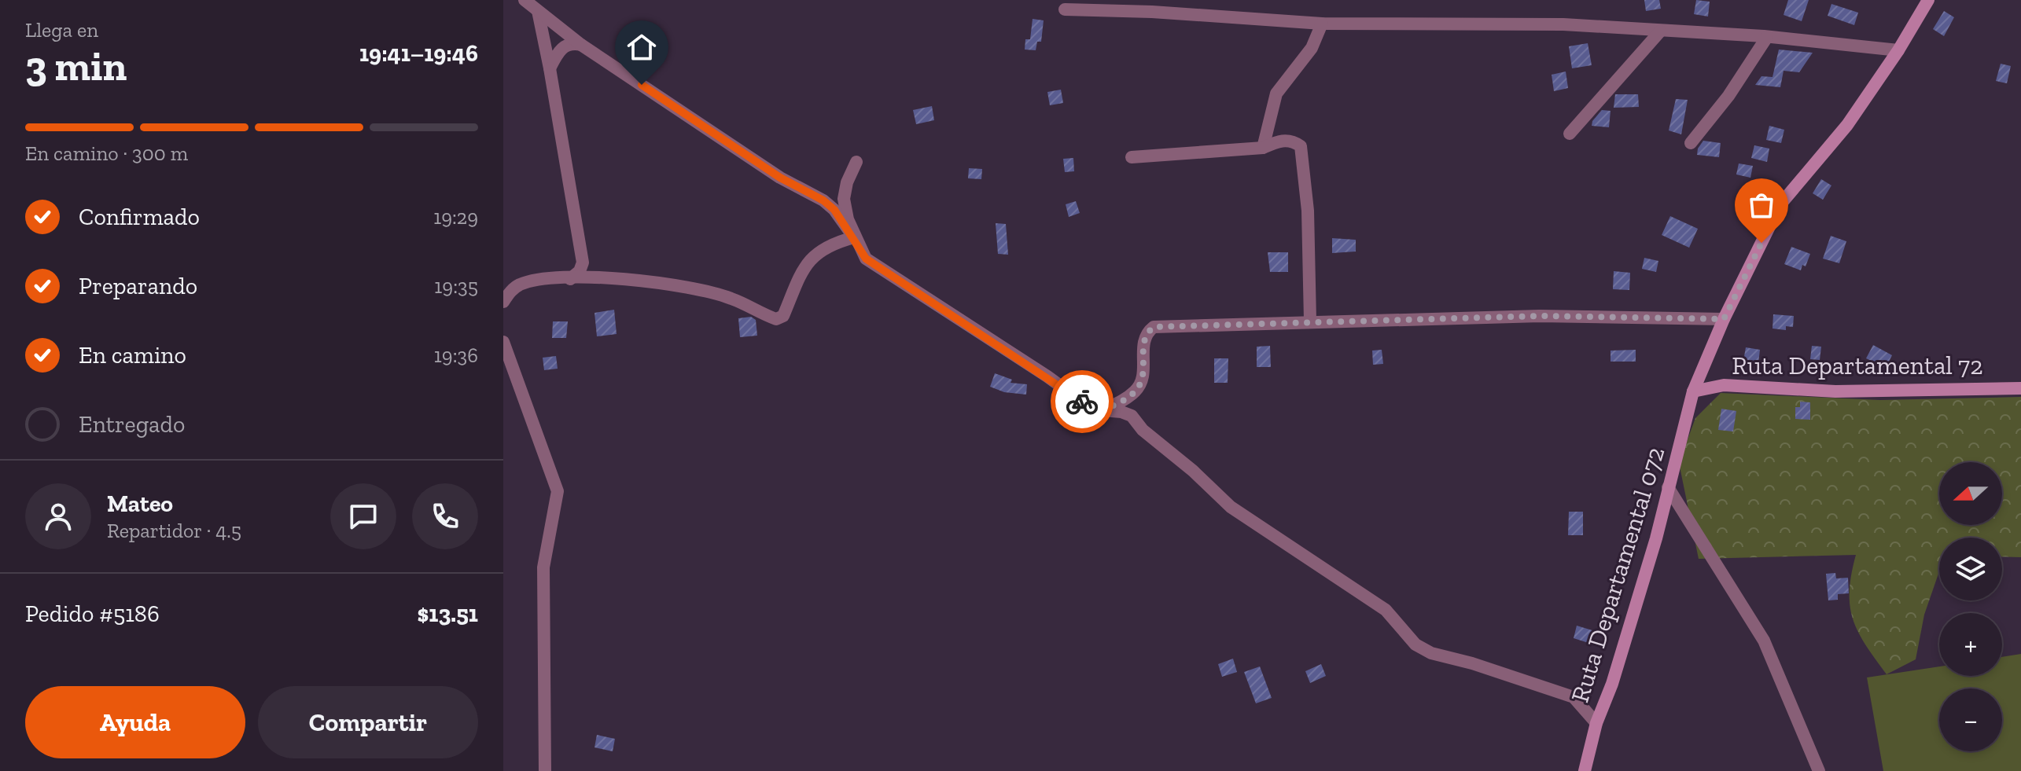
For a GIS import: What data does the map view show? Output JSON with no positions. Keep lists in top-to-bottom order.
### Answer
{
  "streets": {
    "main road": ["Ruta Departamental 72", "Ruta Departamental 072"]
  },
  "crossings": [
    ["Ruta Departamental 72", "Ruta Departamental 072"]
  ],
  "north": "left",
  "page": {
    "heading": ["3 min", "Llega en", "19:41–19:46"],
    "panel": [
      "Mateo",
      "Repartidor · 4.5",
      "Pedido #5186",
      "$13.51"
    ],
    "bar": "En camino · 300 m",
    "list": [
      ["Confirmado", "19:29"],
      ["Preparando", "19:35"],
      ["En camino", "19:36"],
      "Entregado"
    ],
    "map_buttons": ["+", "−"],
    "buttons": ["Ayuda", "Compartir"]
  }
}
